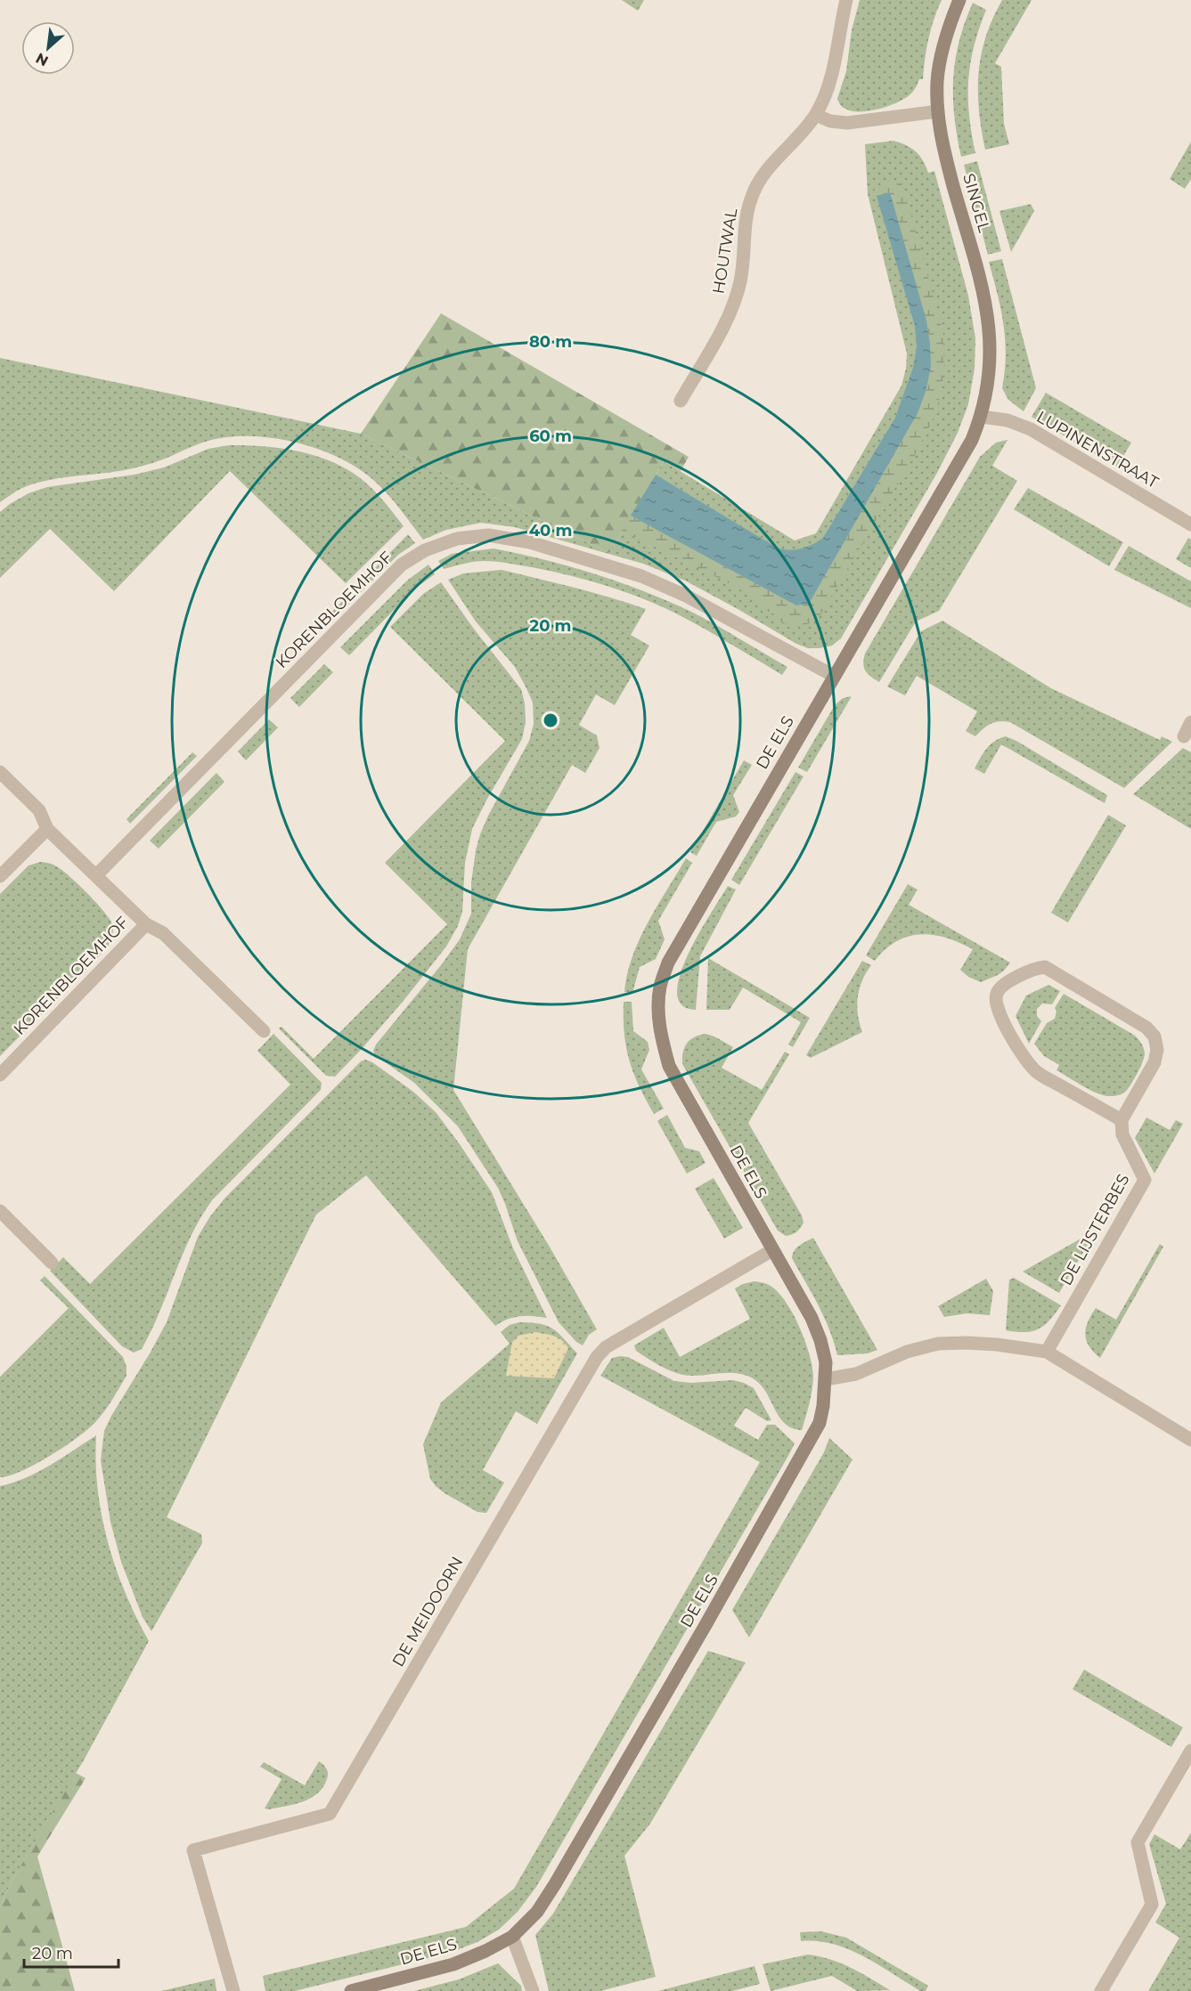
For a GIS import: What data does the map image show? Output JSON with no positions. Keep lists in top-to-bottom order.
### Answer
{
  "streets": {
    "street": [
      "SINGEL",
      "HOUTWAL",
      "LUPINENSTRAAT",
      "KORENBLOEMHOF",
      "DE ELS",
      "DE LIJSTERBES",
      "DE MEIDOORN"
    ]
  },
  "crossings": [
    ["SINGEL", "LUPINENSTRAAT"],
    ["SINGEL", "DE ELS"],
    ["LUPINENSTRAAT", "DE ELS"],
    ["KORENBLOEMHOF", "DE ELS"],
    ["DE ELS", "DE MEIDOORN"]
  ],
  "scale_bar": "20 m",
  "north": "bottom left",
  "rings": [
    "80 m",
    "60 m",
    "40 m",
    "20 m"
  ]
}
